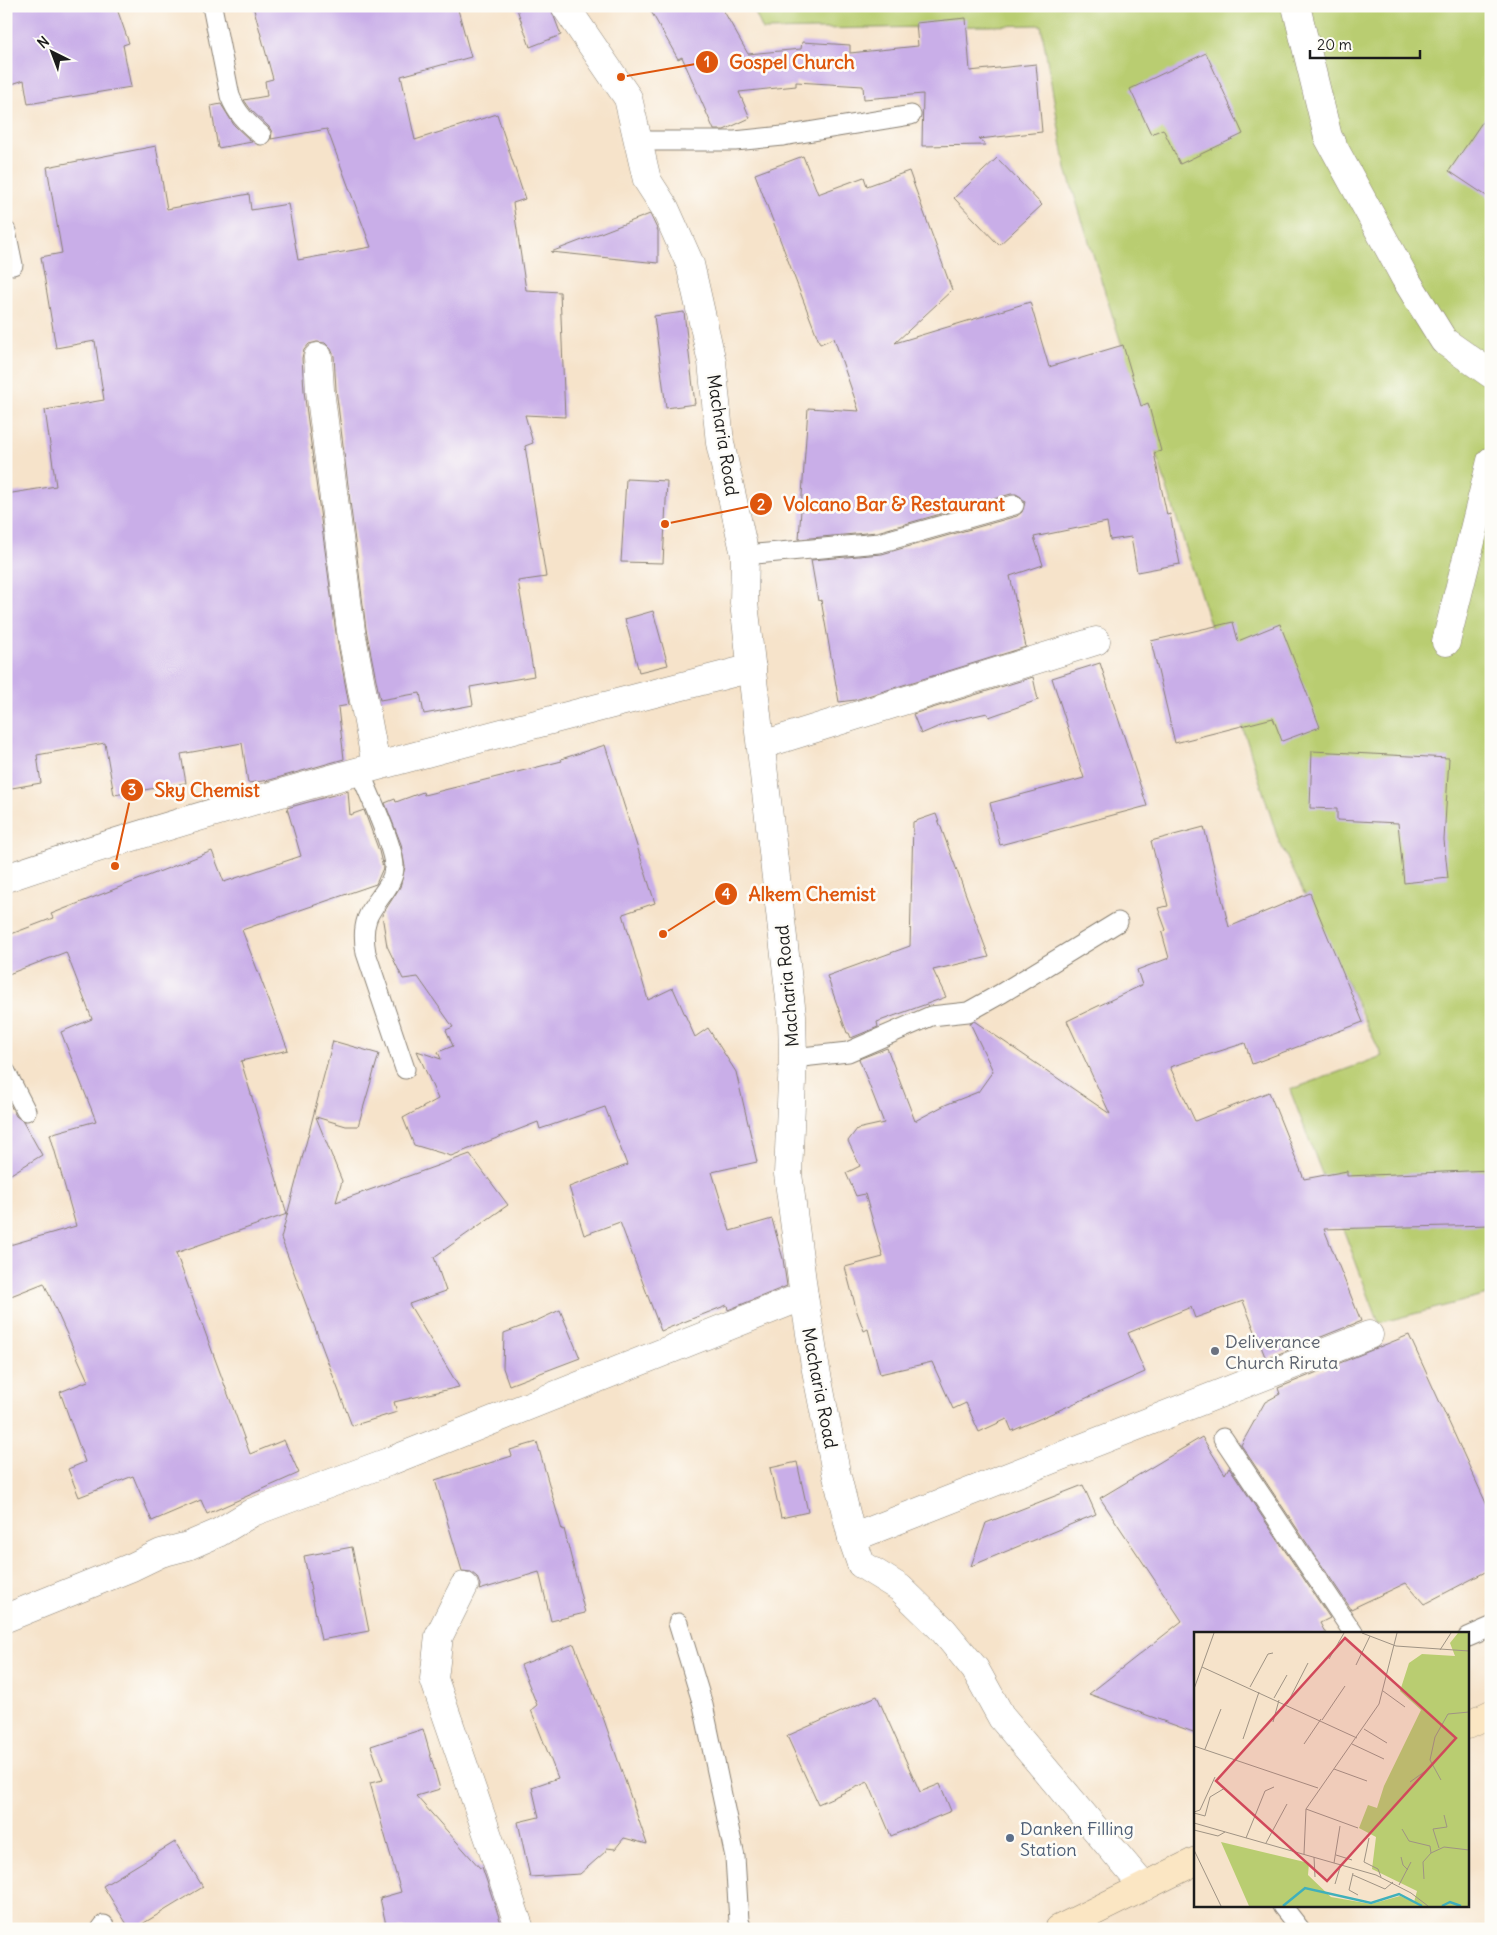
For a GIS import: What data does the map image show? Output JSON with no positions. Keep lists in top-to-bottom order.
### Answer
{
  "streets": {
    "street": ["Macharia Road"]
  },
  "places": [
    "Gospel Church",
    "Volcano Bar & Restaurant",
    "Sky Chemist",
    "Alkem Chemist",
    "Deliverance Church Riruta",
    "Danken Filling Station"
  ],
  "scale_bar": "20 m",
  "north": "top left"
}
